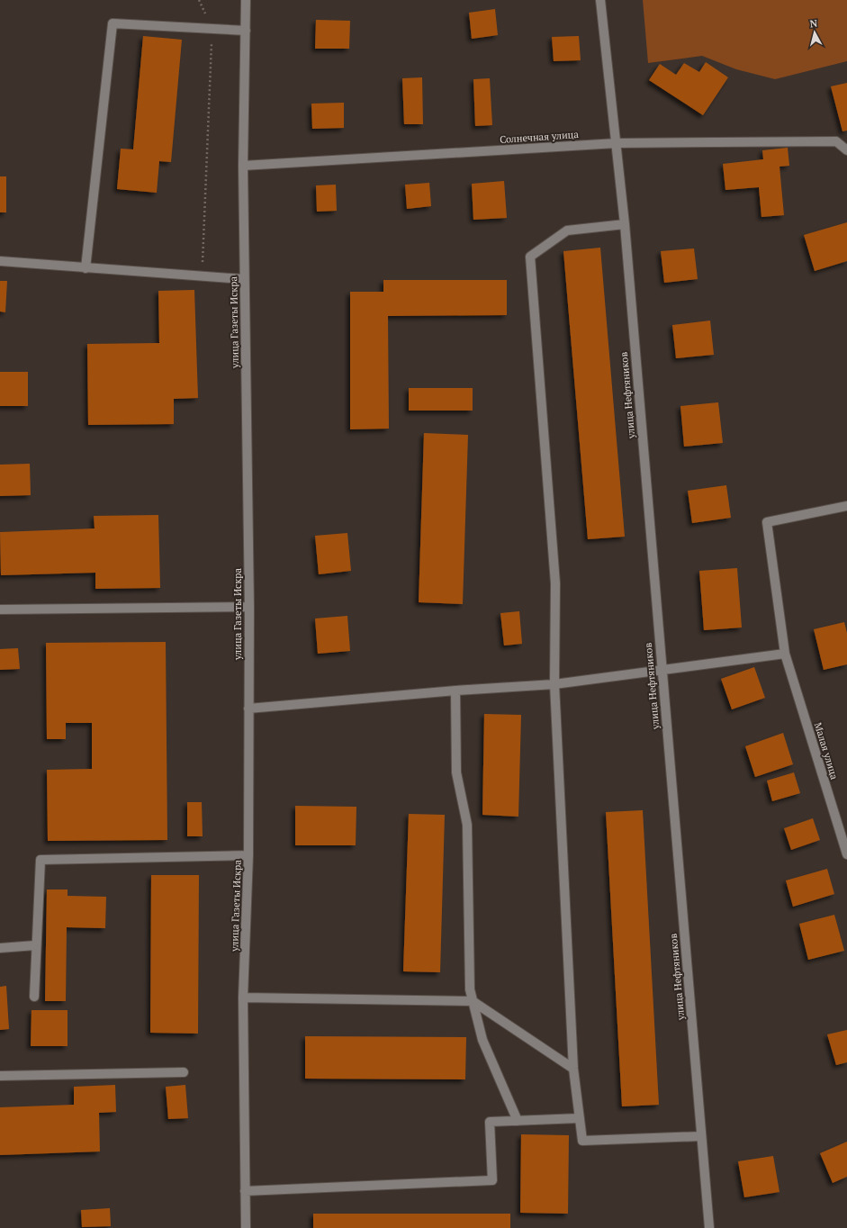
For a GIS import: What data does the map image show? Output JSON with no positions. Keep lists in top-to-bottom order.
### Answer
{
  "streets": {
    "street": [
      "Солнечная улица",
      "улица Газеты Искра",
      "улица Нефтяников",
      "Малая улица"
    ]
  },
  "crossings": [
    ["Солнечная улица", "улица Газеты Искра"],
    ["Солнечная улица", "улица Нефтяников"]
  ],
  "north": "top"
}
